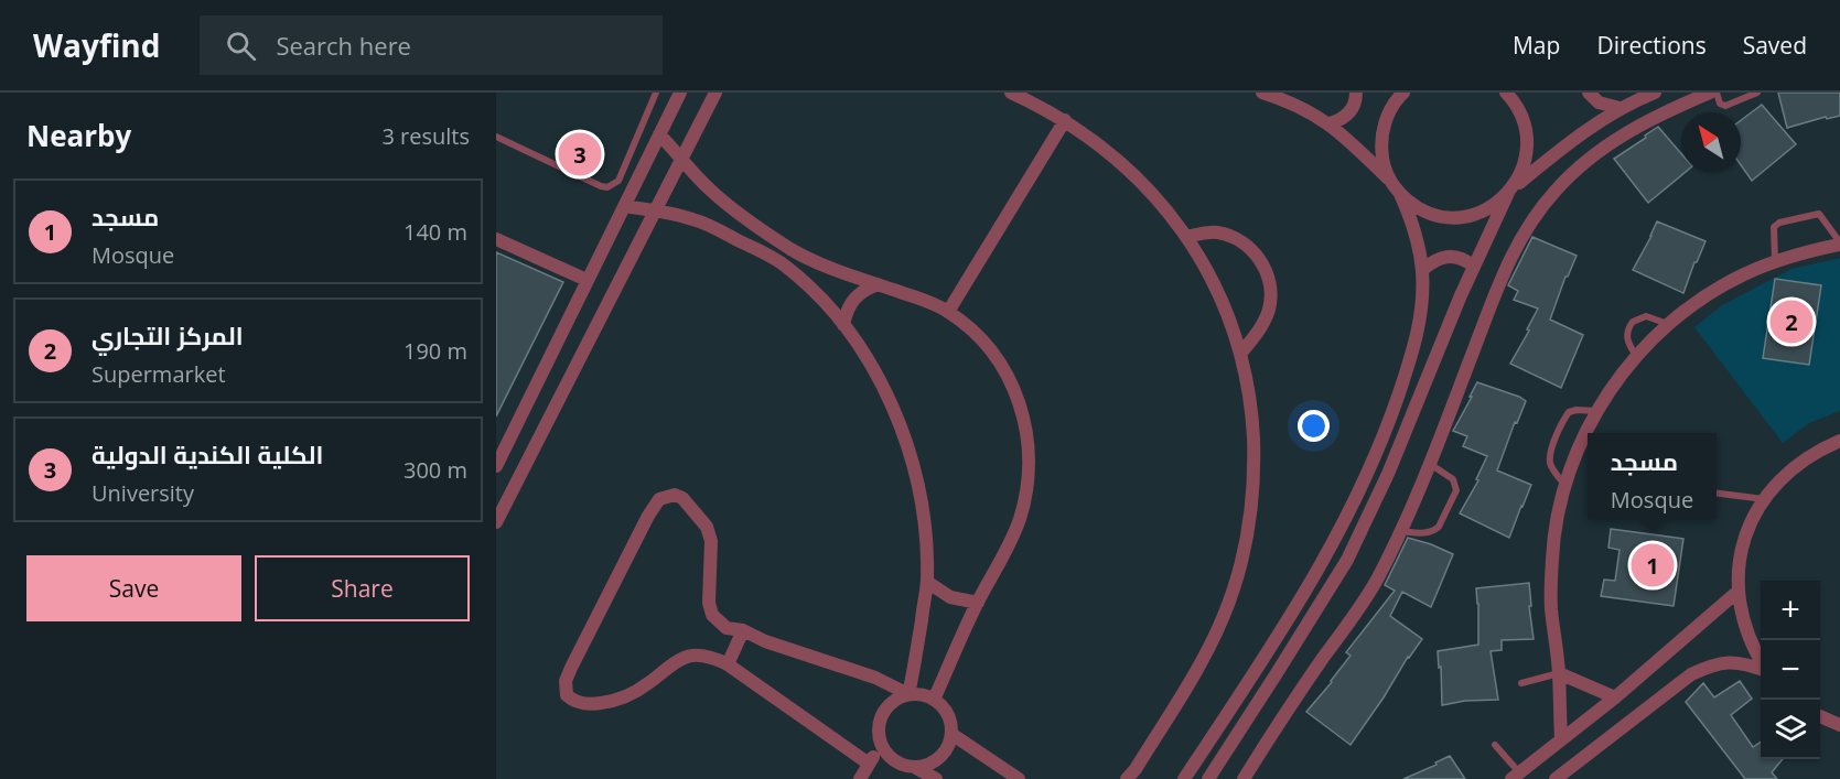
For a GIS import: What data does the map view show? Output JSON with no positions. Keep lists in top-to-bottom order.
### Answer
{
  "north": "top left",
  "page": {
    "header": "Wayfind",
    "search": "Search here",
    "nav": ["Map", "Directions", "Saved"],
    "heading": ["Nearby", "3 results"],
    "pins": ["3", "2", "1"],
    "list": [
      {
        "mark": "1",
        "name": "مسجد",
        "note": "Mosque",
        "value": "140 m"
      },
      {
        "mark": "2",
        "name": "المركز التجاري",
        "note": "Supermarket",
        "value": "190 m"
      },
      {
        "mark": "3",
        "name": "الكلية الكندية الدولية",
        "note": "University",
        "value": "300 m"
      }
    ],
    "popup": ["مسجد", "Mosque"],
    "buttons": ["Save", "Share"],
    "map_buttons": ["+", "−"]
  }
}
